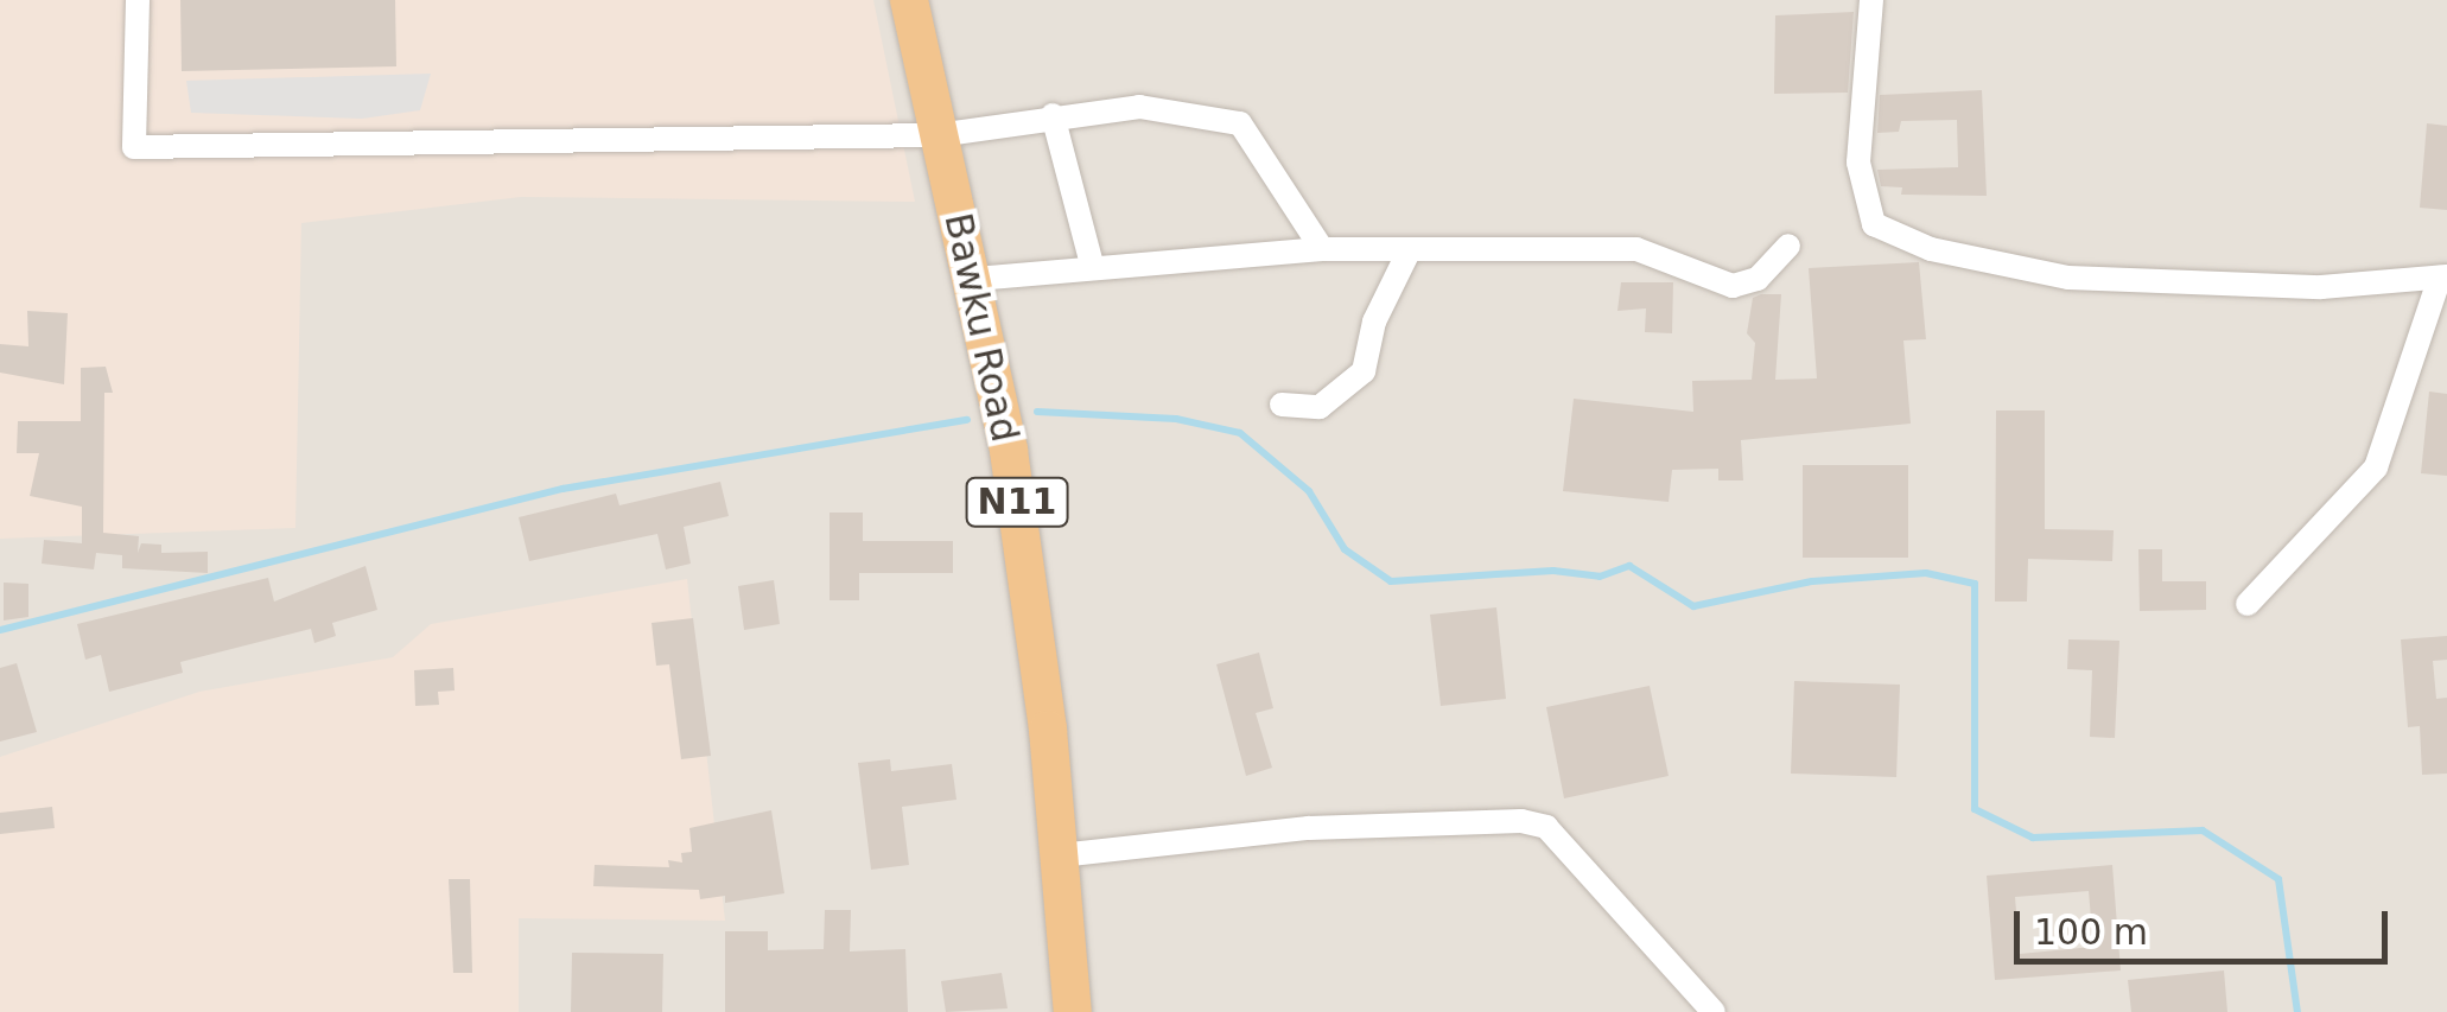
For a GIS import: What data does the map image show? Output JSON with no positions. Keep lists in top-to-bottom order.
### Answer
{
  "streets": {
    "highway": ["Bawku Road", "N11"]
  },
  "scale_bar": "100 m"
}
